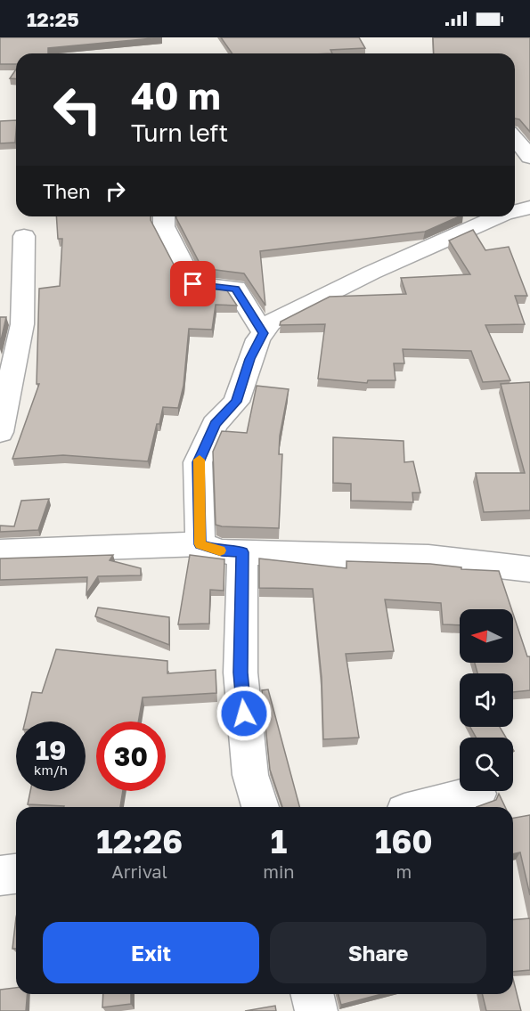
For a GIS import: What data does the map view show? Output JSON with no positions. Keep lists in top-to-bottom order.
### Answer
{
  "north": "left",
  "page": {
    "status": "12:25",
    "turn": ["40 m", "Turn left"],
    "then": "Then",
    "speed": "19 km/h",
    "limit": "30",
    "eta": [
      "12:26",
      "Arrival",
      "1",
      "min",
      "160",
      "m"
    ],
    "buttons": ["Exit", "Share"]
  }
}
